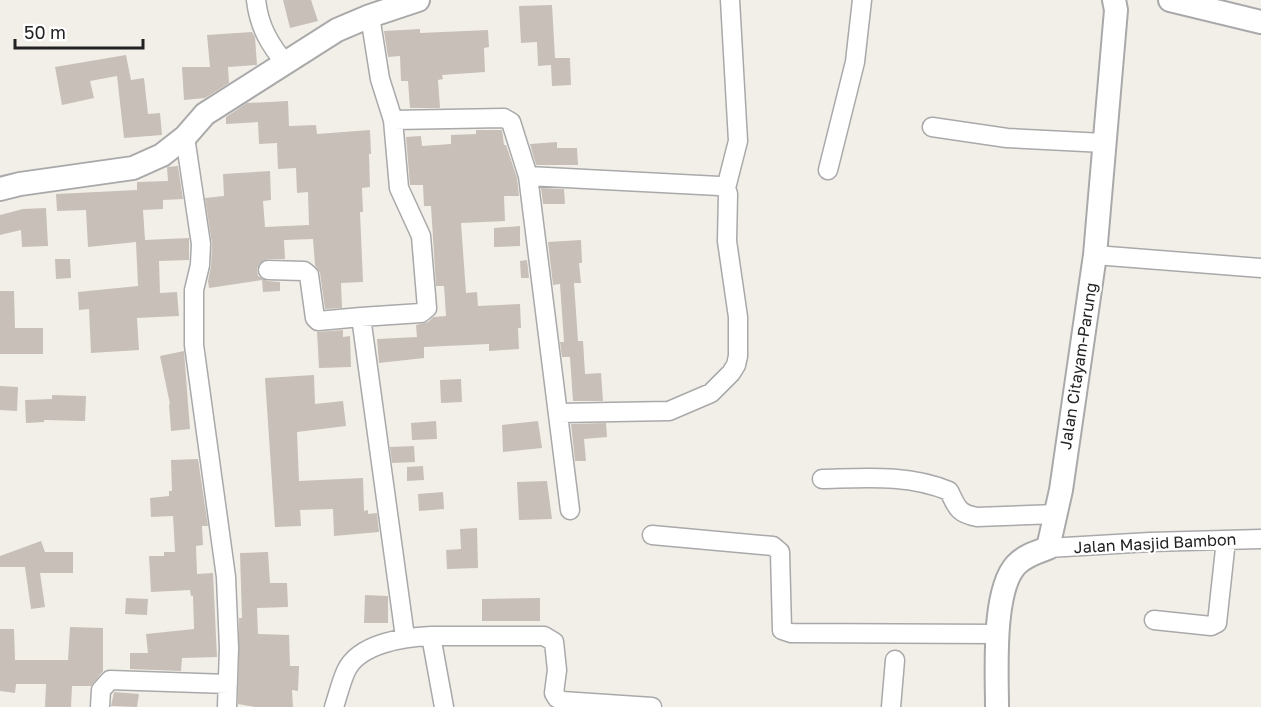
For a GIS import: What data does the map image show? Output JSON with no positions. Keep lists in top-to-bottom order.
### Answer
{
  "streets": {
    "street": ["Jalan Citayam-Parung", "Jalan Masjid Bambon"]
  },
  "crossings": [
    ["Jalan Citayam-Parung", "Jalan Masjid Bambon"]
  ],
  "scale_bar": "50 m"
}
